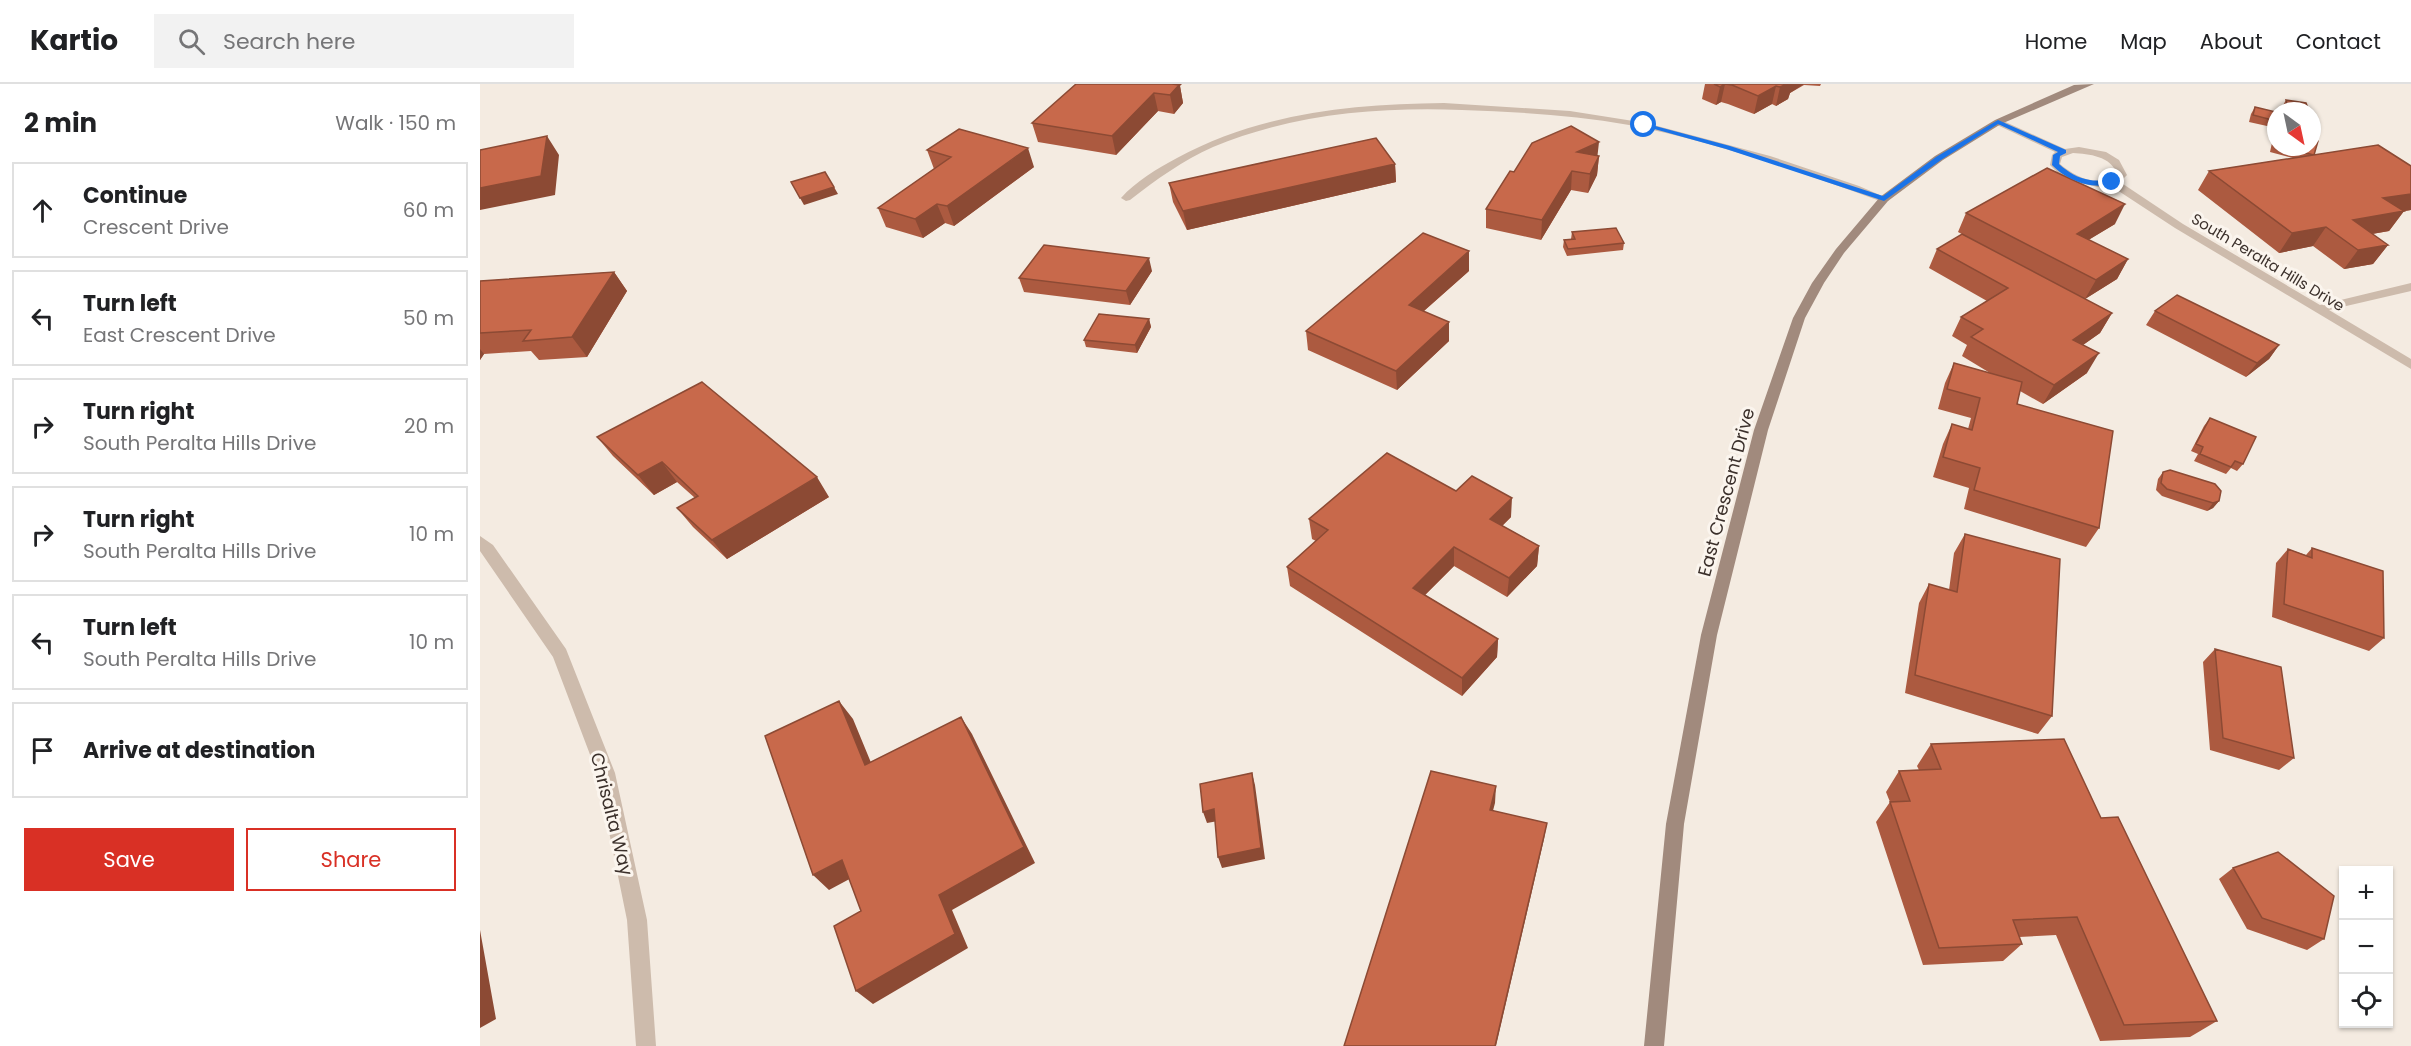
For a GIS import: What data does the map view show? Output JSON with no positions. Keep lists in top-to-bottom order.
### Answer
{
  "streets": {
    "street": ["South Peralta Hills Drive", "East Crescent Drive", "Chrisalta Way"]
  },
  "north": "bottom right",
  "page": {
    "header": "Kartio",
    "search": "Search here",
    "nav": [
      "Home",
      "Map",
      "About",
      "Contact"
    ],
    "heading": ["2 min", "Walk · 150 m"],
    "list": [
      ["Continue", "Crescent Drive", "60 m"],
      ["Turn left", "East Crescent Drive", "50 m"],
      ["Turn right", "South Peralta Hills Drive", "20 m"],
      ["Turn right", "South Peralta Hills Drive", "10 m"],
      ["Turn left", "South Peralta Hills Drive", "10 m"],
      "Arrive at destination"
    ],
    "buttons": ["Save", "Share"],
    "map_buttons": ["+", "−"]
  }
}
